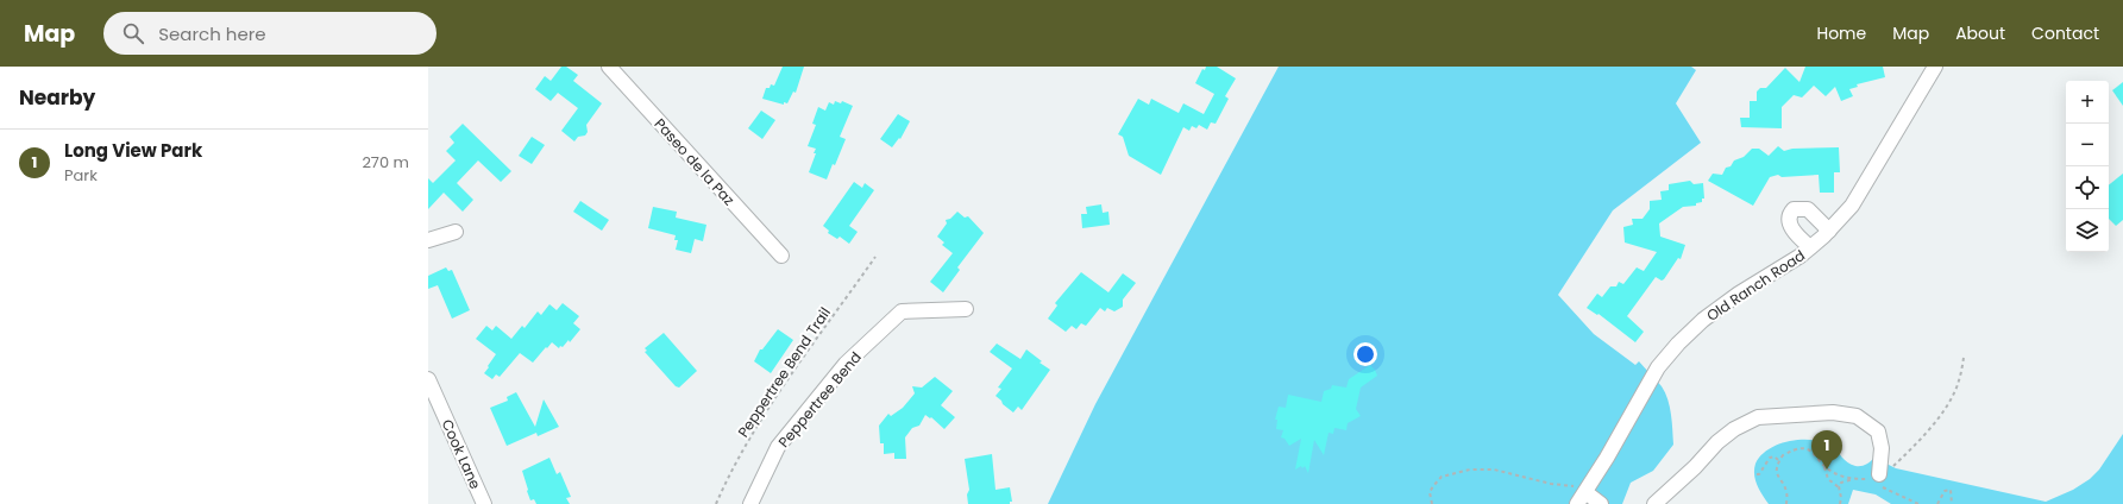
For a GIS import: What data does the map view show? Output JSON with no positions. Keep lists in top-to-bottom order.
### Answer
{
  "streets": {
    "street": [
      "Paseo de la Paz",
      "Old Ranch Road",
      "Peppertree Bend",
      "Cook Lane"
    ],
    "path": ["Peppertree Bend Trail"]
  },
  "page": {
    "header": "Map",
    "search": "Search here",
    "nav": [
      "Home",
      "Map",
      "About",
      "Contact"
    ],
    "heading": "Nearby",
    "map_buttons": ["+", "−"],
    "list": [
      {
        "mark": "1",
        "name": "Long View Park",
        "note": "Park",
        "value": "270 m"
      }
    ],
    "pins": "1"
  }
}
